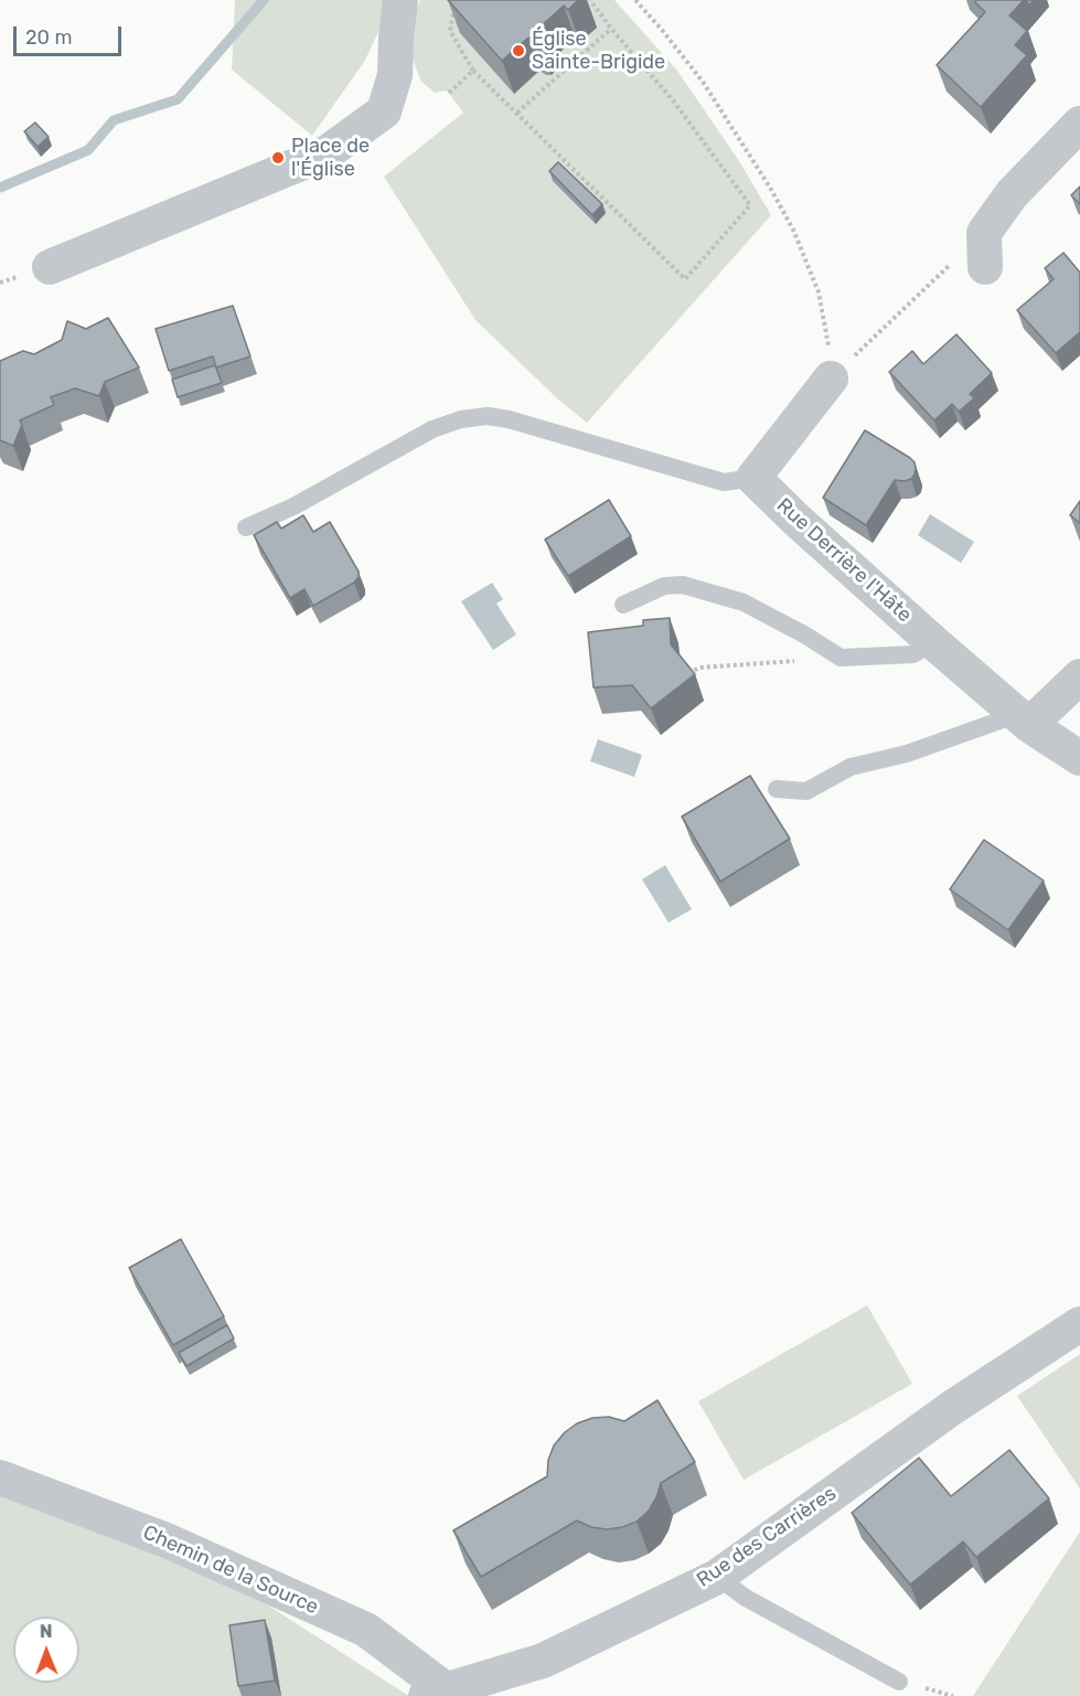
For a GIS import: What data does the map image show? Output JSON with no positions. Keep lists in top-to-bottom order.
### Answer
{
  "streets": {
    "street": ["Rue Derrière l'Hâte", "Rue des Carrières", "Chemin de la Source"]
  },
  "crossings": [
    ["Rue des Carrières", "Chemin de la Source"]
  ],
  "places": ["Église Sainte-Brigide", "Place de l'Église"],
  "scale_bar": "20 m",
  "north": "top"
}
